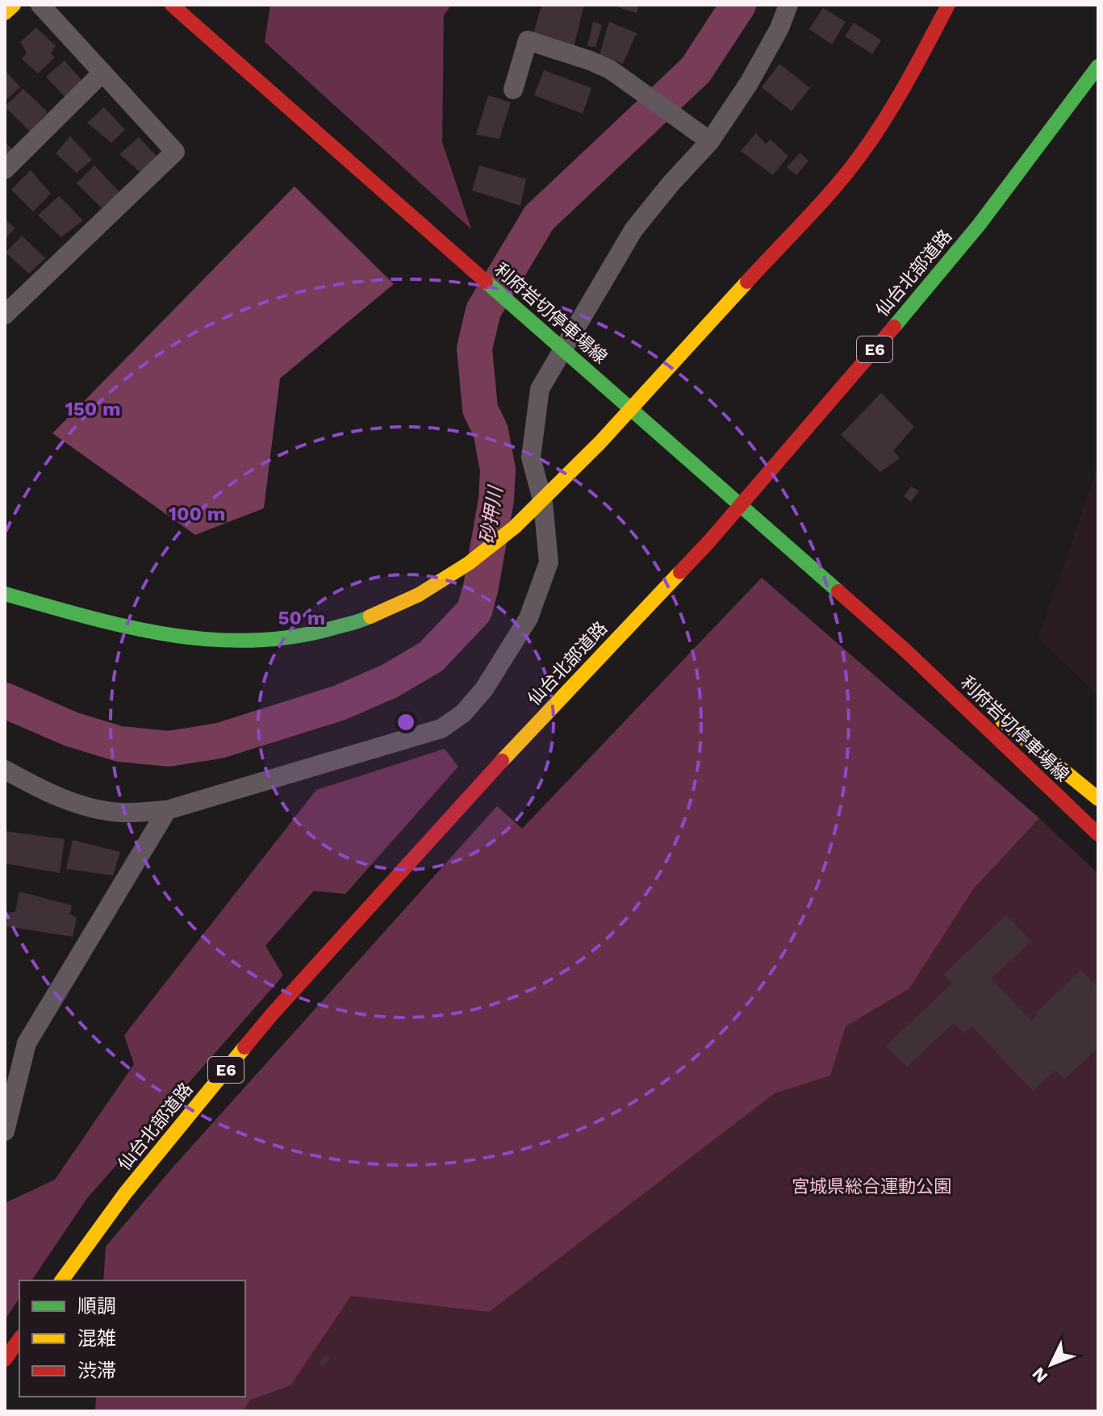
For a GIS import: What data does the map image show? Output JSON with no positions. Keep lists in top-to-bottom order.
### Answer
{
  "streets": {
    "main road": ["仙台北部道路", "利府岩切停車場線", "E6"]
  },
  "water": ["砂押川"],
  "parks": ["宮城県総合運動公園"],
  "legend": ["順調", "混雑", "渋滞"],
  "north": "bottom left",
  "rings": ["150 m", "100 m", "50 m"]
}
